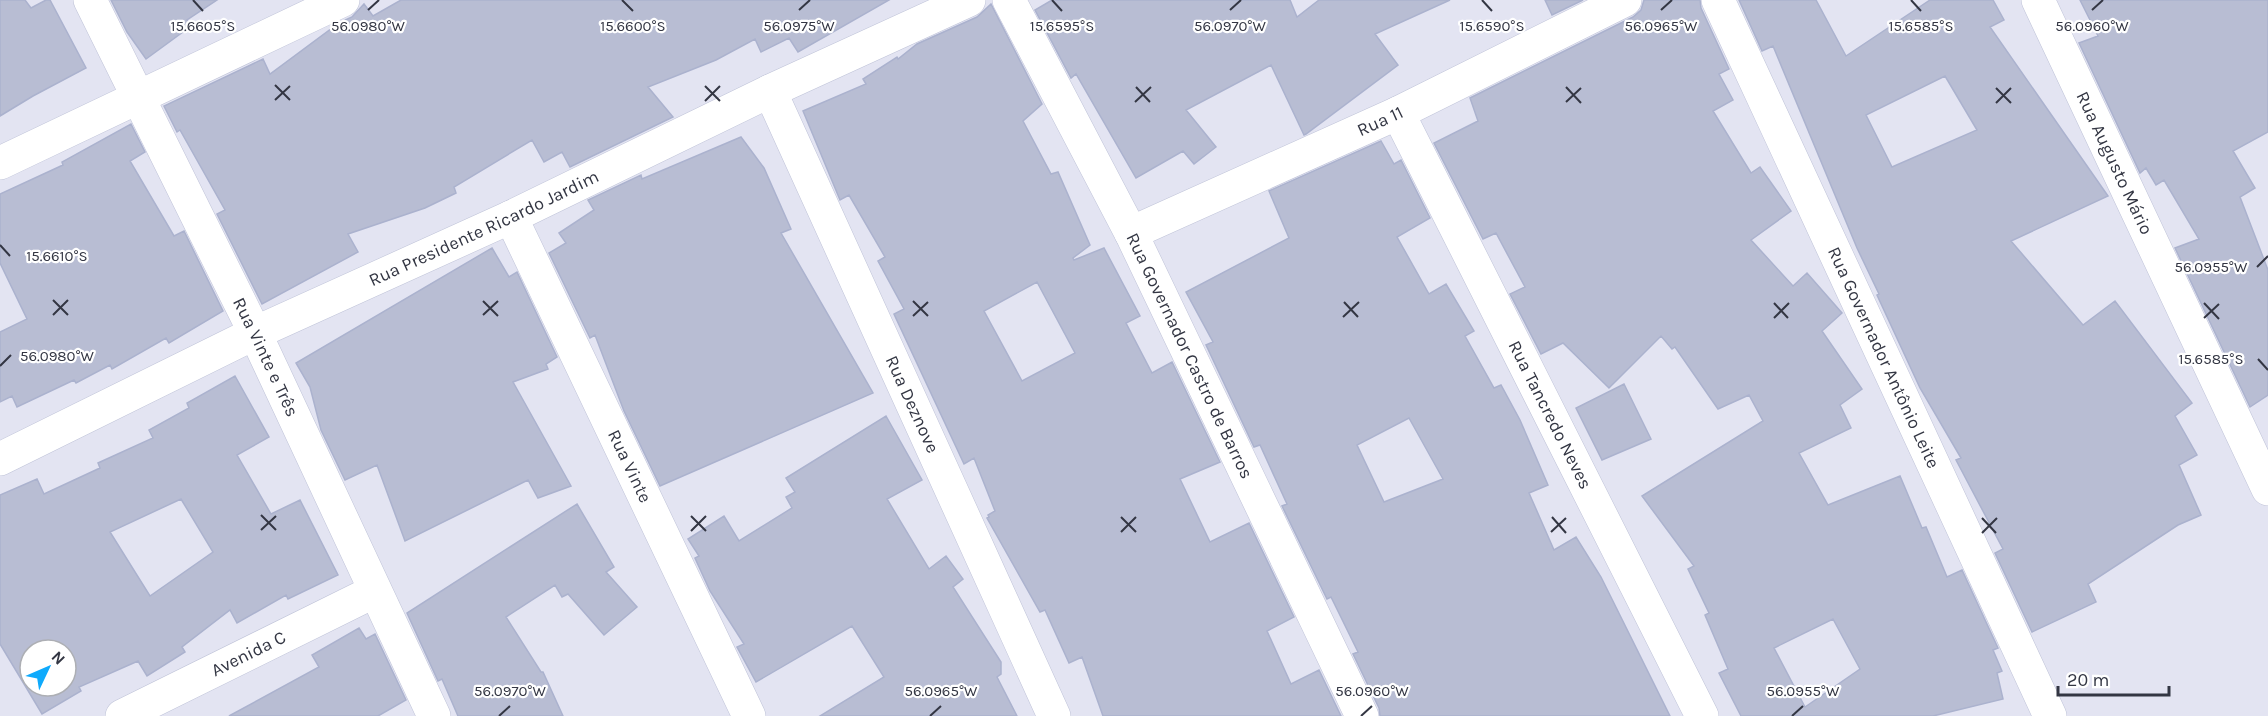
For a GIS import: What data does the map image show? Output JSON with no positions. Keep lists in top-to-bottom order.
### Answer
{
  "streets": {
    "street": [
      "Rua 11",
      "Rua Augusto Mário",
      "Rua Presidente Ricardo Jardim",
      "Rua Vinte e Três",
      "Rua Governador Castro de Barros",
      "Rua Governador Antônio Leite",
      "Rua Deznove",
      "Rua Tancredo Neves",
      "Rua Vinte",
      "Avenida C"
    ]
  },
  "crossings": [
    ["Rua 11", "Rua Governador Castro de Barros"],
    ["Rua 11", "Rua Tancredo Neves"],
    ["Rua Presidente Ricardo Jardim", "Rua Vinte e Três"],
    ["Rua Presidente Ricardo Jardim", "Rua Deznove"],
    ["Rua Presidente Ricardo Jardim", "Rua Vinte"],
    ["Rua Vinte e Três", "Avenida C"]
  ],
  "scale_bar": "20 m",
  "north": "top right",
  "coordinates": [
    "56.0980°W",
    "56.0975°W",
    "56.0970°W",
    "56.0965°W",
    "56.0960°W",
    "15.6605°S",
    "15.6600°S",
    "15.6595°S",
    "15.6590°S",
    "15.6585°S",
    "15.6610°S",
    "56.0955°W"
  ]
}
